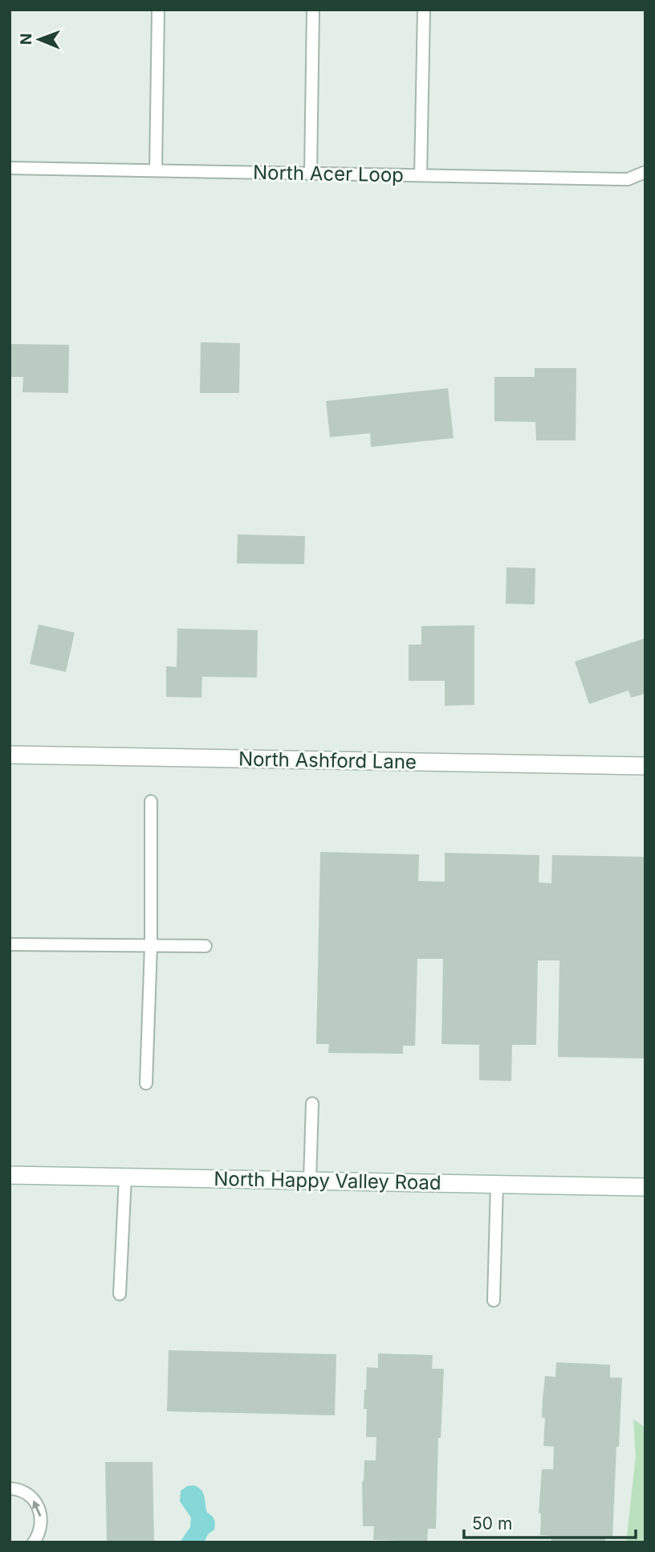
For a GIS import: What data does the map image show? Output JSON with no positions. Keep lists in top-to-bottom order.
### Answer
{
  "streets": {
    "main road": ["North Ashford Lane", "North Happy Valley Road"],
    "lane": ["North Acer Loop"]
  },
  "scale_bar": "50 m",
  "north": "left"
}
